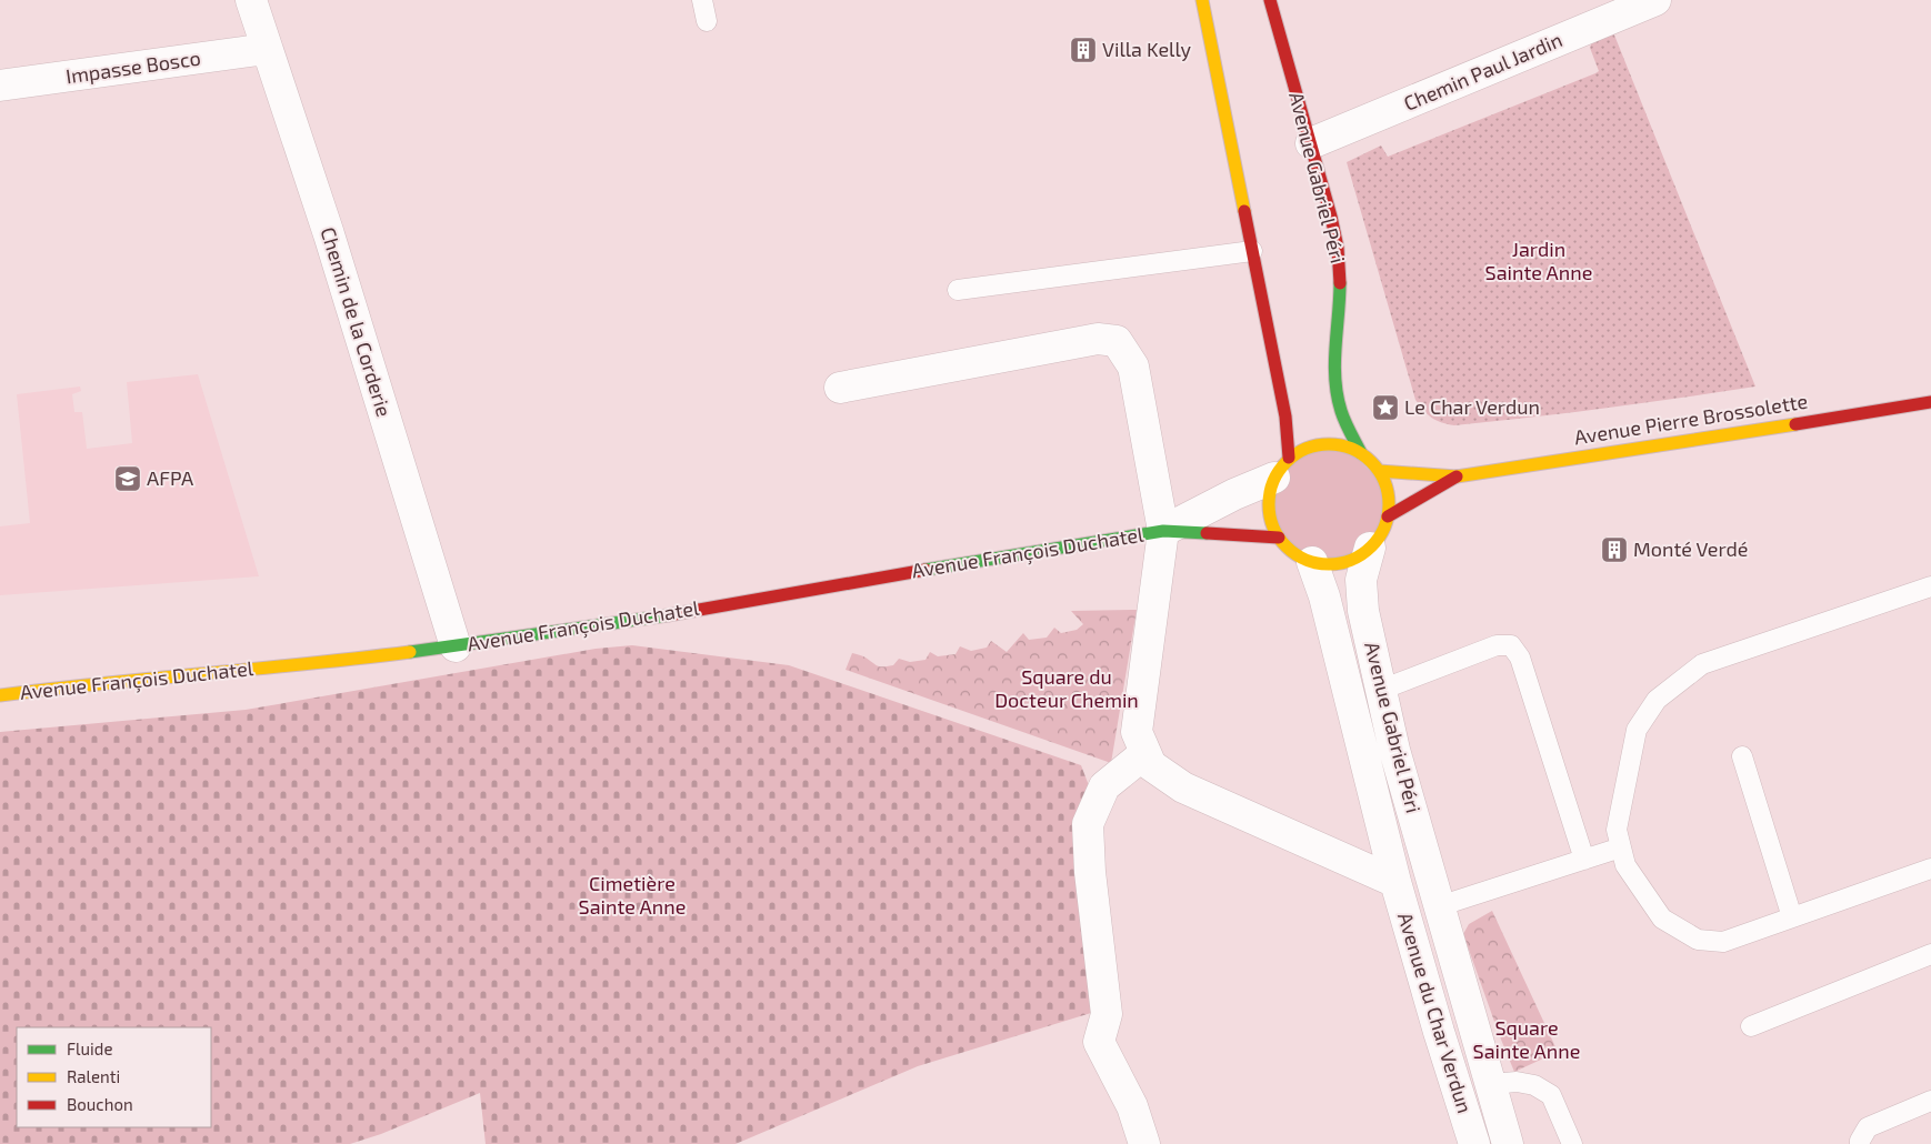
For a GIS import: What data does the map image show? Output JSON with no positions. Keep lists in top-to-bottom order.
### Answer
{
  "streets": {
    "main road": ["Avenue Gabriel Péri", "Avenue Pierre Brossolette", "Avenue François Duchatel"],
    "street": [
      "Impasse Bosco",
      "Chemin Paul Jardin",
      "Chemin de la Corderie",
      "Avenue du Char Verdun"
    ]
  },
  "crossings": [
    ["Impasse Bosco", "Chemin de la Corderie"],
    ["Chemin Paul Jardin", "Avenue Gabriel Péri"],
    ["Avenue Gabriel Péri", "Avenue Pierre Brossolette"],
    ["Avenue Gabriel Péri", "Avenue François Duchatel"],
    ["Avenue Gabriel Péri", "Avenue du Char Verdun"],
    ["Chemin de la Corderie", "Avenue François Duchatel"],
    ["Avenue Pierre Brossolette", "Avenue François Duchatel"]
  ],
  "parks": [
    "Jardin Sainte Anne",
    "Square du Docteur Chemin",
    "Cimetière Sainte Anne",
    "Square Sainte Anne"
  ],
  "places": {
    "building": ["Villa Kelly", "Monté Verdé"],
    "place": ["Le Char Verdun"],
    "school or university": ["AFPA"]
  },
  "legend": ["Fluide", "Ralenti", "Bouchon"]
}
